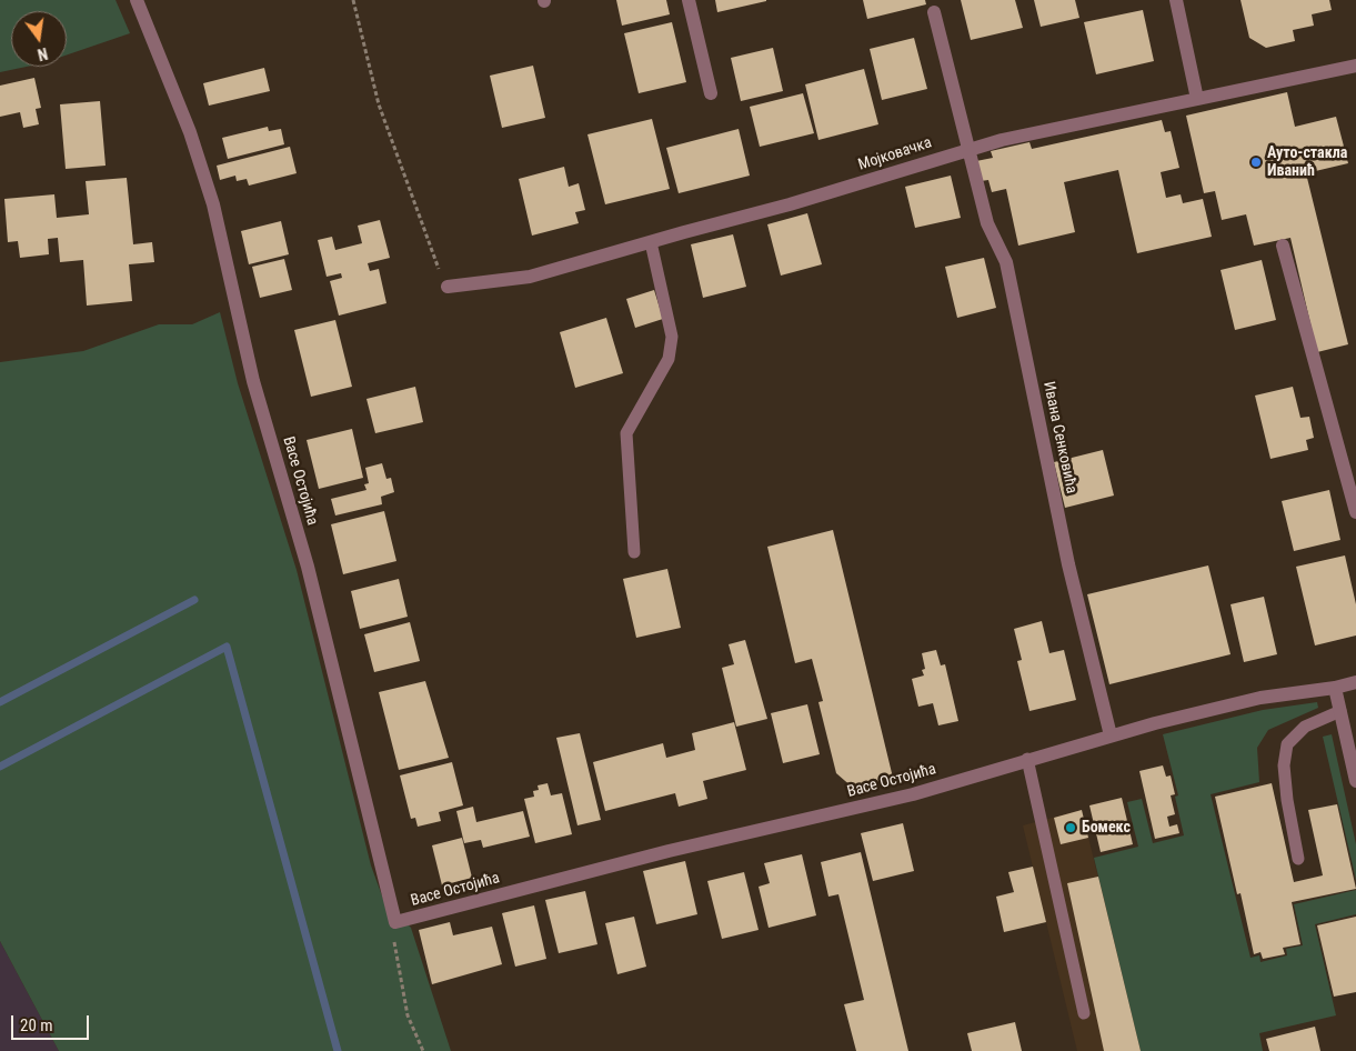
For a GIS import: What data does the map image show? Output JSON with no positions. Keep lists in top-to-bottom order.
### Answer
{
  "streets": {
    "street": ["Мојковачка", "Ивана Сенковића", "Васе Остојића"]
  },
  "crossings": [
    ["Мојковачка", "Ивана Сенковића"],
    ["Ивана Сенковића", "Васе Остојића"]
  ],
  "places": ["Ауто-стакла Иванић", "Бомекс"],
  "scale_bar": "20 m",
  "north": "bottom"
}
